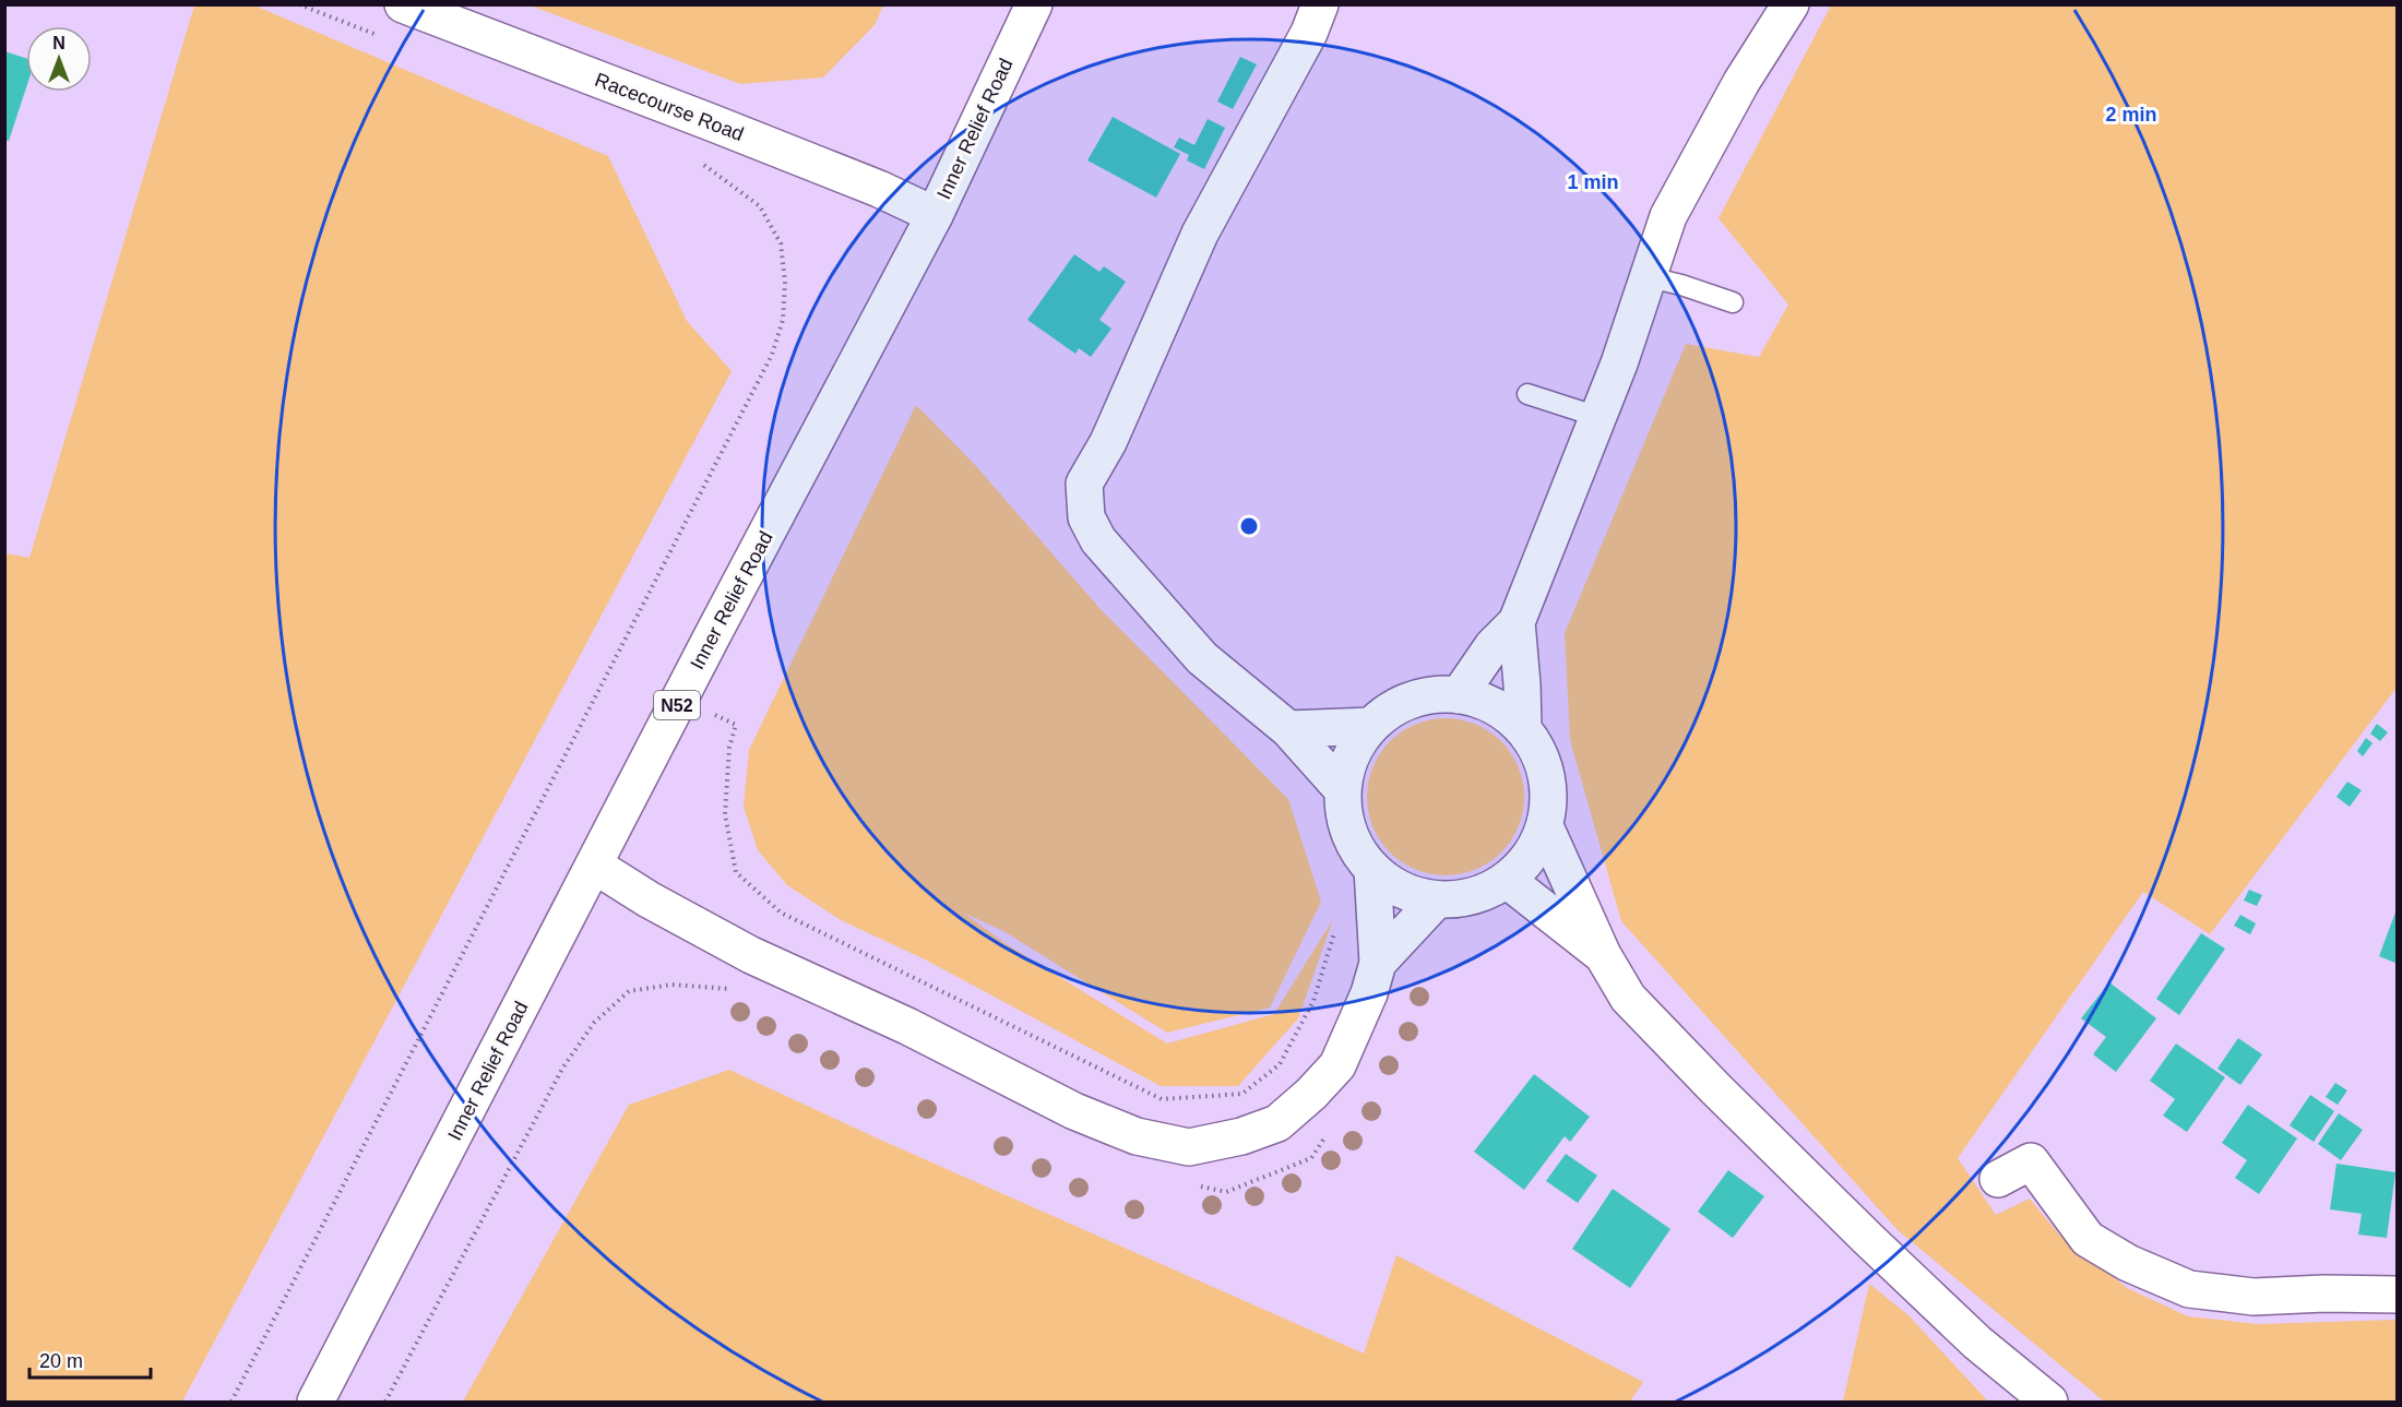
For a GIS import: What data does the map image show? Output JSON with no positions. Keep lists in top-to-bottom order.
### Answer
{
  "streets": {
    "street": ["Racecourse Road", "Inner Relief Road", "N52"]
  },
  "crossings": [
    ["Racecourse Road", "Inner Relief Road"]
  ],
  "scale_bar": "20 m",
  "north": "top",
  "rings": ["2 min", "1 min"]
}
